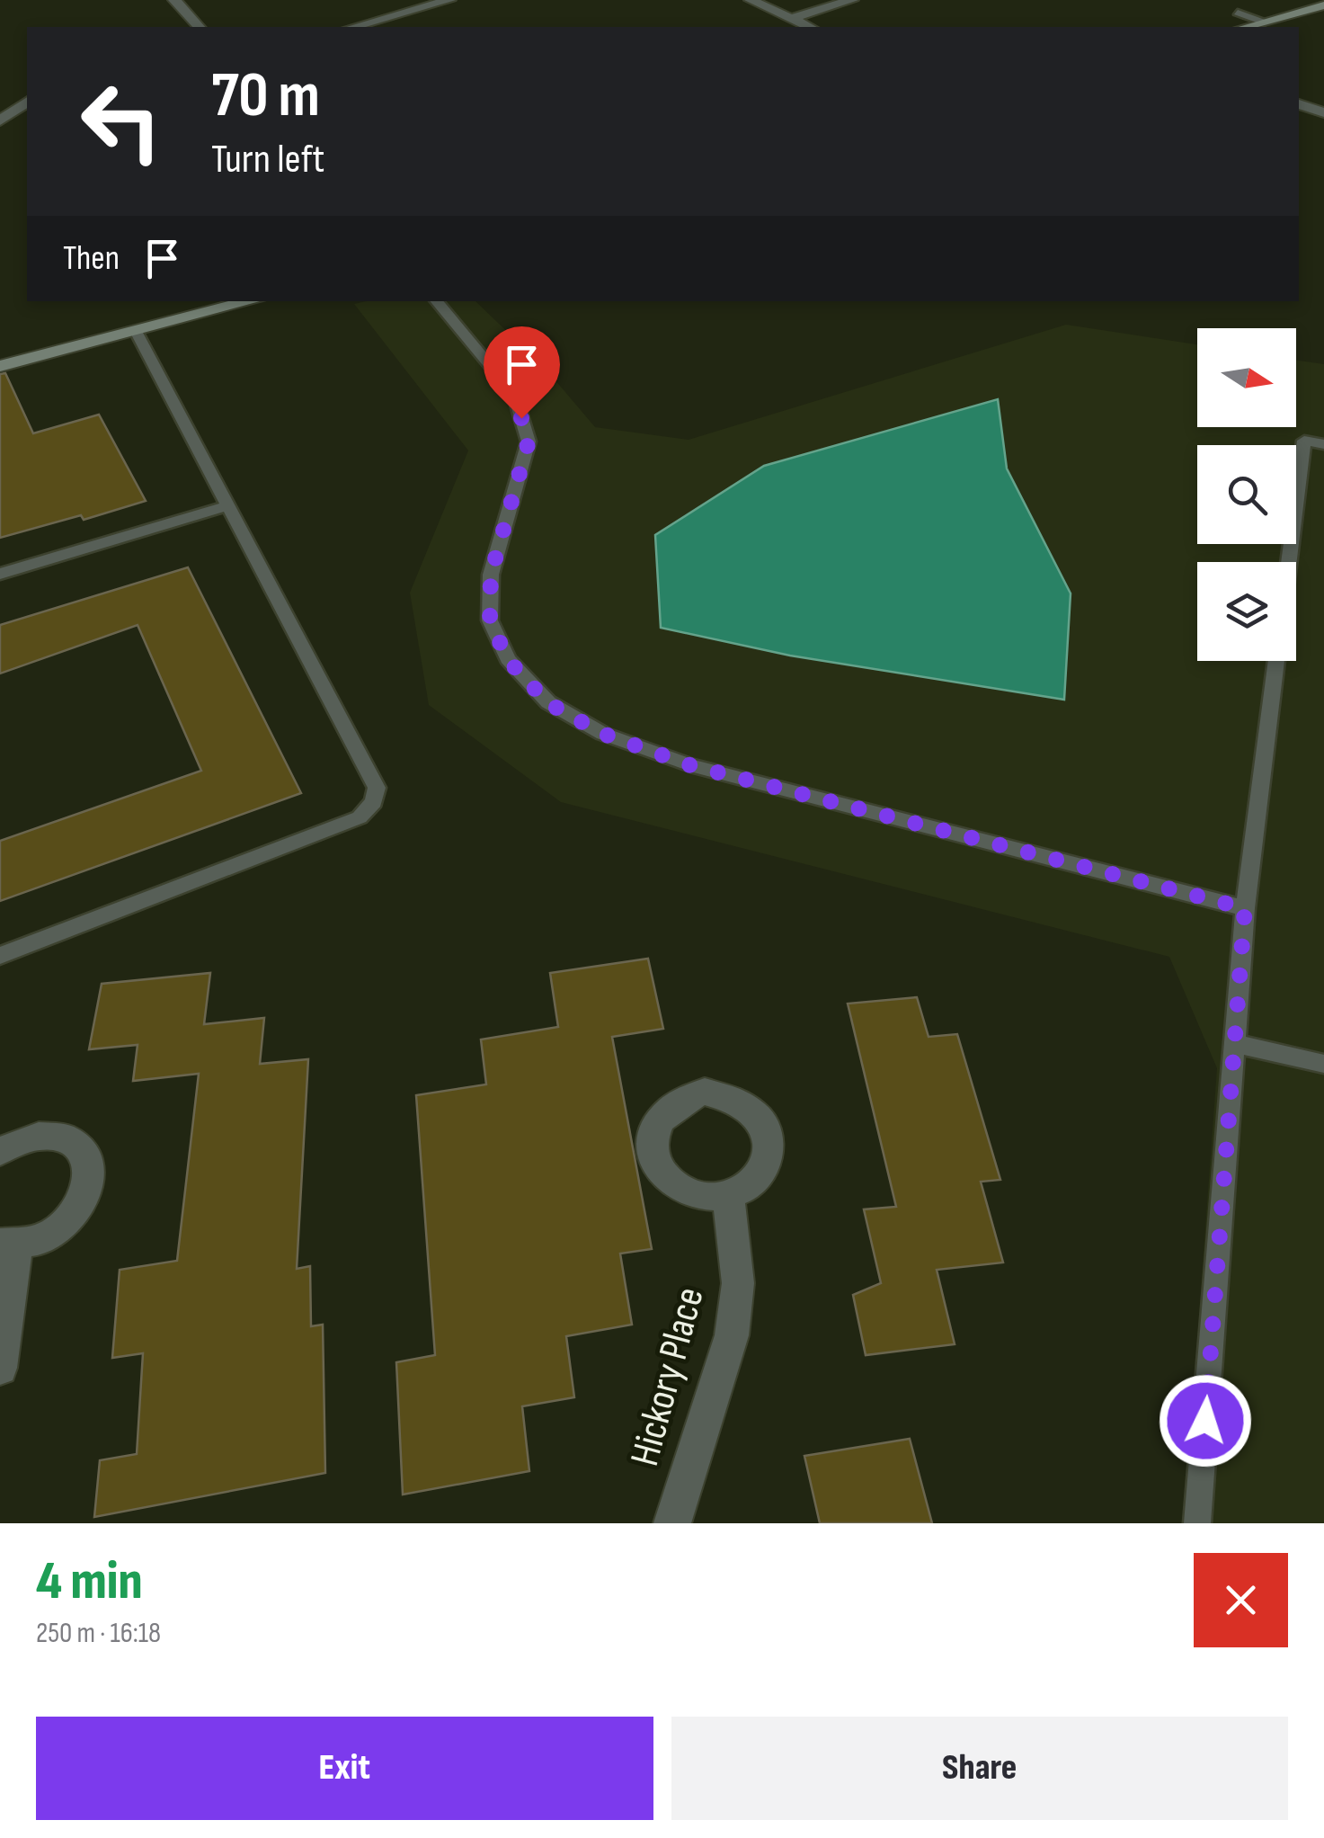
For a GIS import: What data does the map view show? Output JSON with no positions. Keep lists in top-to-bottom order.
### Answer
{
  "streets": {
    "street": ["Hickory Place"]
  },
  "north": "right",
  "page": {
    "turn": ["70 m", "Turn left"],
    "then": "Then",
    "heading": ["4 min", "250 m · 16:18"],
    "buttons": ["Exit", "Share"]
  }
}
